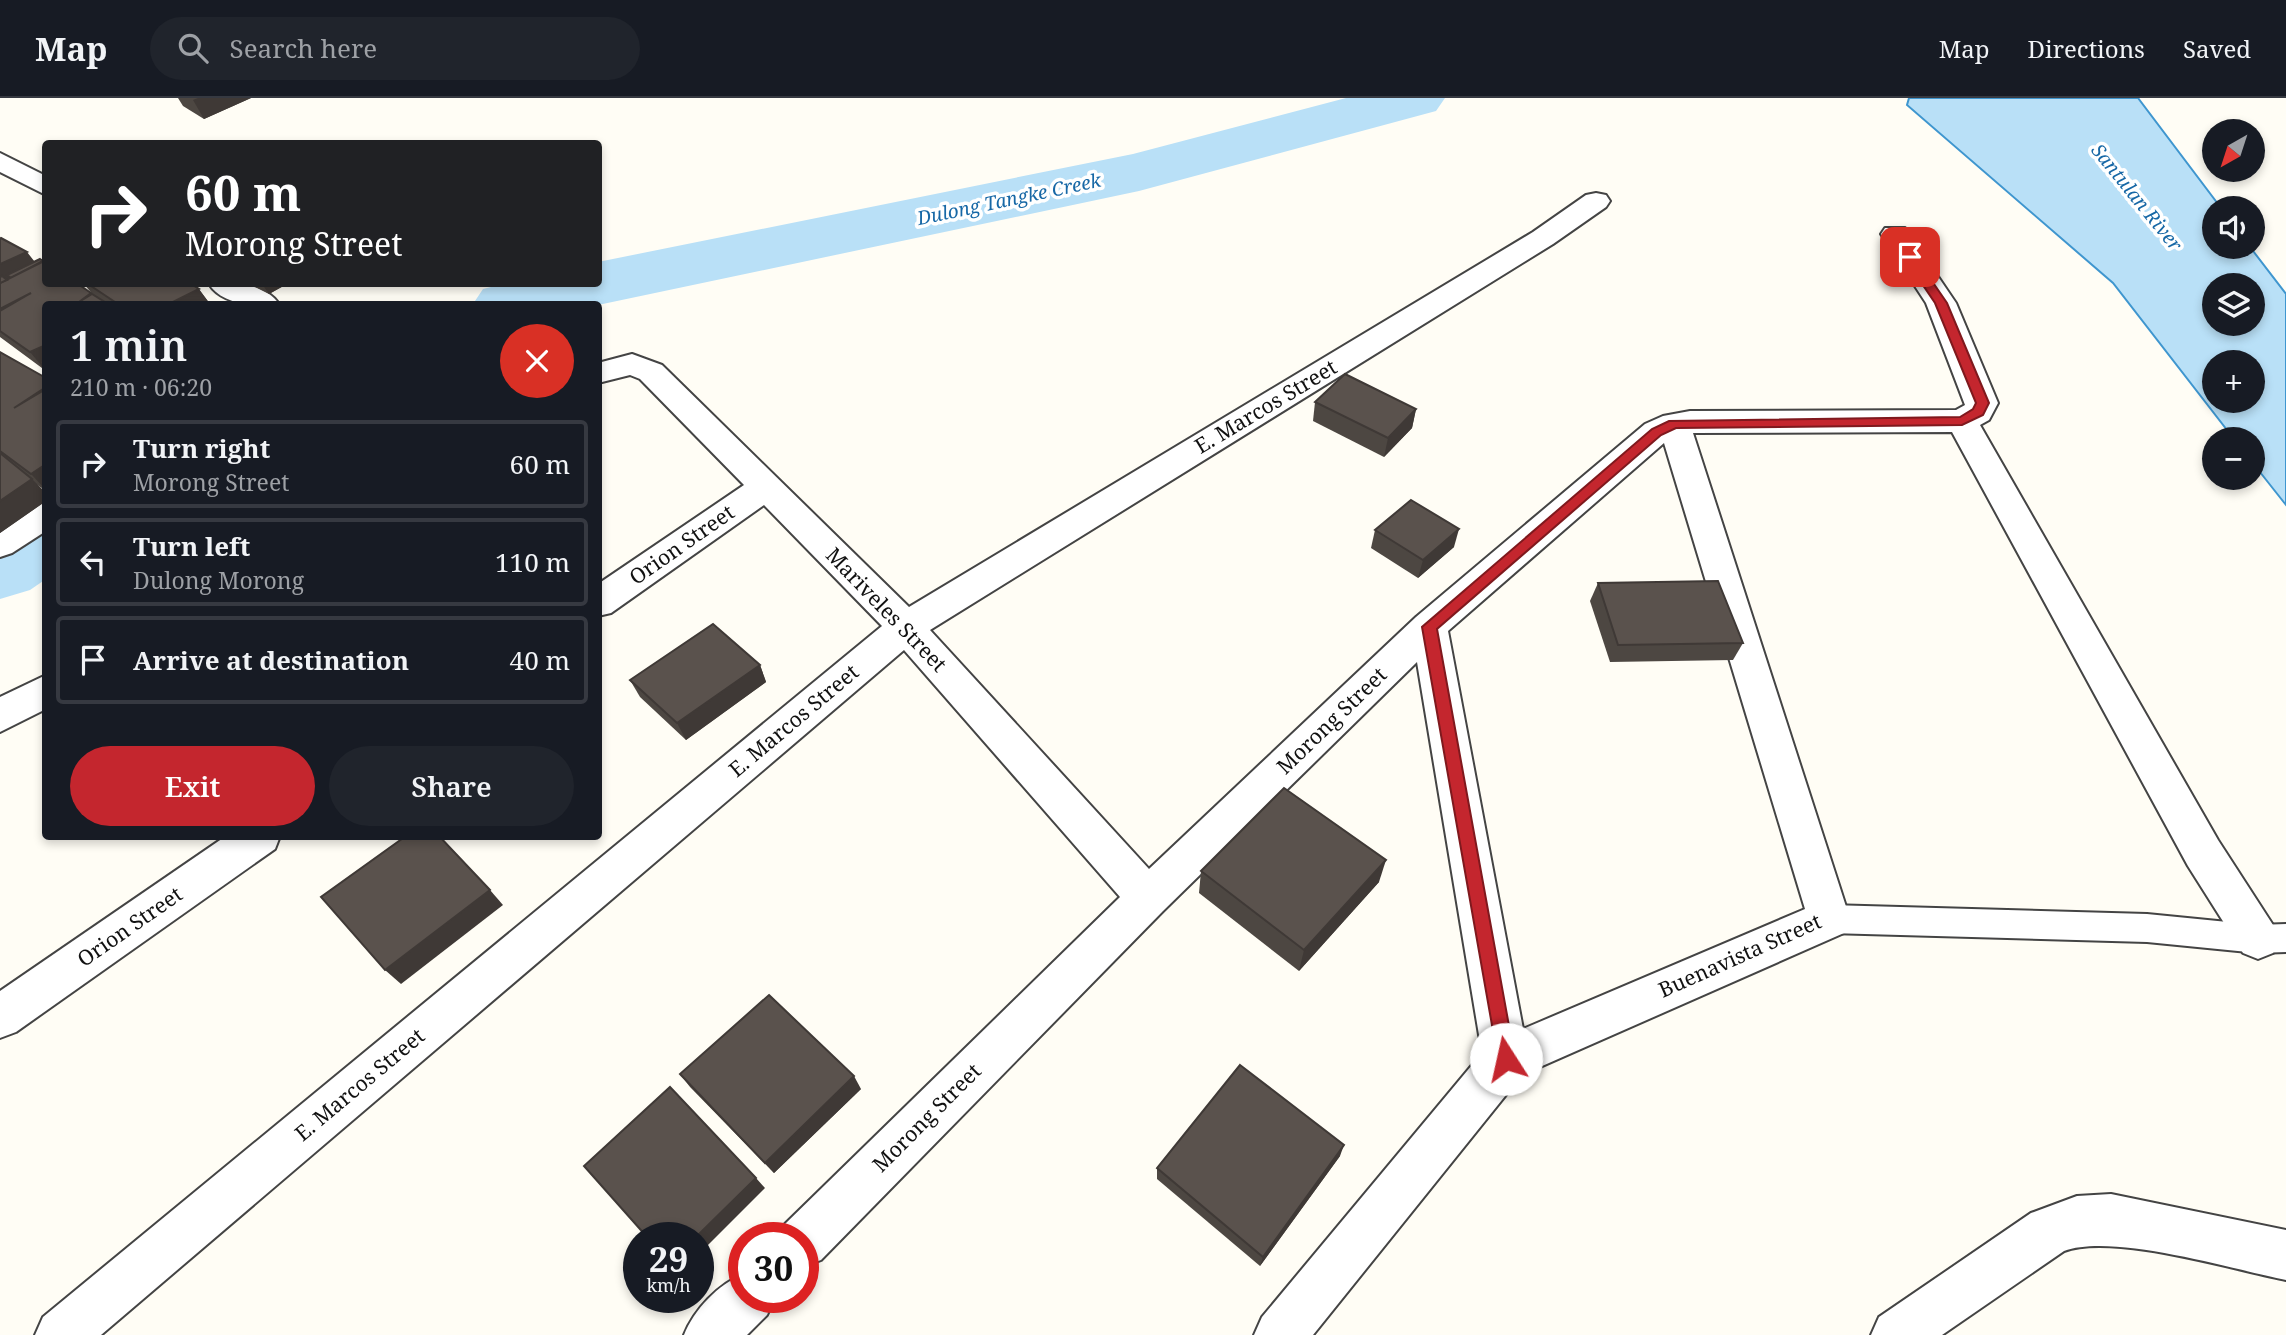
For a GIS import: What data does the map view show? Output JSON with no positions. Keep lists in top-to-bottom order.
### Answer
{
  "streets": {
    "street": [
      "E. Marcos Street",
      "Orion Street",
      "Mariveles Street",
      "Morong Street",
      "Buenavista Street"
    ]
  },
  "crossings": [
    ["E. Marcos Street", "Mariveles Street"],
    ["Orion Street", "Mariveles Street"],
    ["Mariveles Street", "Morong Street"],
    ["Morong Street", "Buenavista Street"]
  ],
  "water": ["Santulan River", "Dulong Tangke Creek"],
  "north": "bottom left",
  "page": {
    "header": "Map",
    "search": "Search here",
    "nav": ["Map", "Directions", "Saved"],
    "map_buttons": ["+", "−"],
    "turn": ["60 m", "Morong Street"],
    "heading": ["1 min", "210 m · 06:20"],
    "list": [
      {
        "name": "Turn right",
        "note": "Morong Street",
        "value": "60 m"
      },
      {
        "name": "Turn left",
        "note": "Dulong Morong",
        "value": "110 m"
      },
      {
        "name": "Arrive at destination",
        "value": "40 m"
      }
    ],
    "buttons": ["Exit", "Share"],
    "speed": "29 km/h",
    "limit": "30"
  }
}
